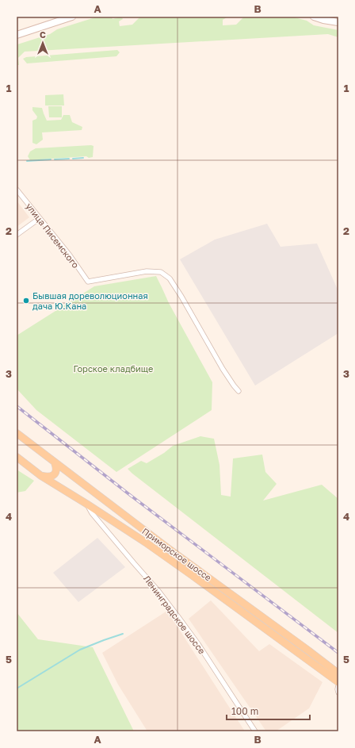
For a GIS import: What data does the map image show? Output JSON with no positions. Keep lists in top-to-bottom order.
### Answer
{
  "streets": {
    "main road": ["Приморское шоссе"],
    "street": ["улица Писемского", "Ленинградское шоссе"]
  },
  "crossings": [
    ["Приморское шоссе", "Ленинградское шоссе"]
  ],
  "parks": ["Горское кладбище"],
  "places": ["Бывшая дореволюционная дача Ю.Кана"],
  "scale_bar": "100 m",
  "north": "top",
  "grid": {
    "columns": ["A", "B"],
    "rows": [
      "1",
      "2",
      "3",
      "4",
      "5"
    ]
  }
}
